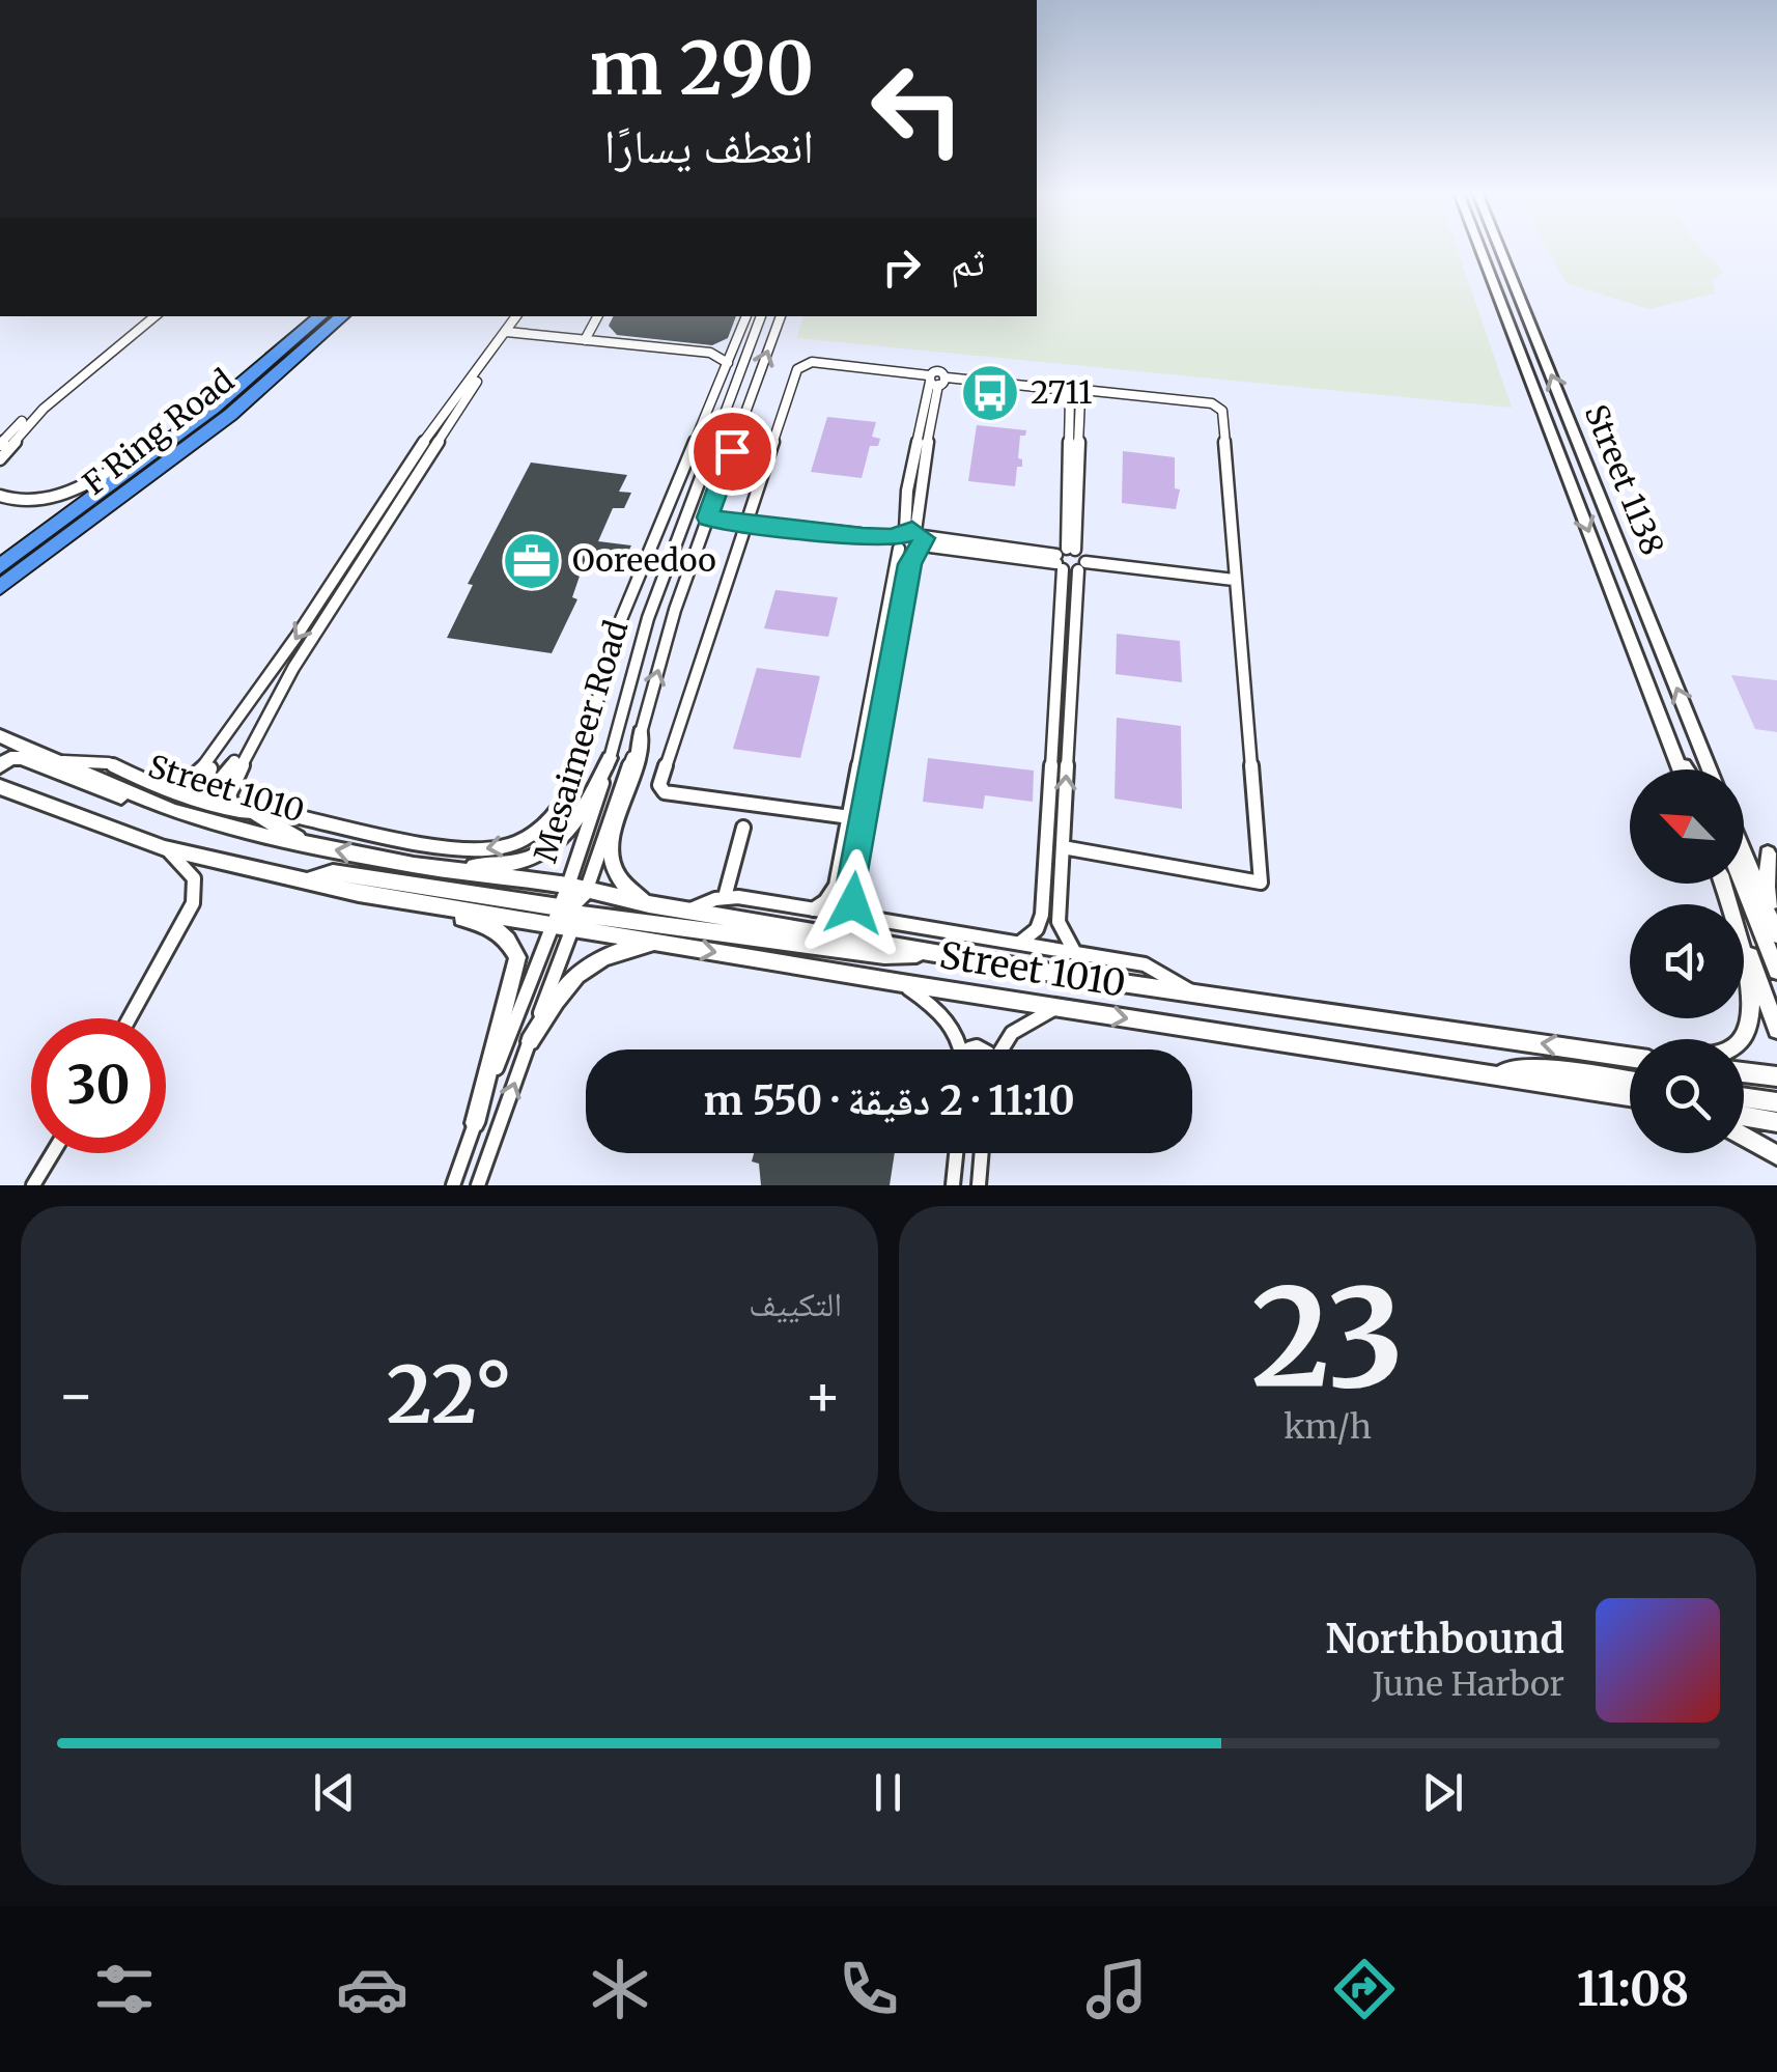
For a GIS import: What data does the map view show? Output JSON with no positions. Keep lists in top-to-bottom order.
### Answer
{
  "streets": {
    "highway": ["F Ring Road"],
    "street": ["Street 1138", "Mesaimeer Road", "Street 1010"]
  },
  "crossings": [
    ["Mesaimeer Road", "Street 1010"]
  ],
  "places": {
    "bus stop": ["2711"],
    "office": ["Ooreedoo"]
  },
  "north": "top left",
  "page": {
    "turn": ["290 m", "انعطف يسارًا"],
    "then": "ثم",
    "limit": "30",
    "trip": "11:10 · 2 دقيقة · 550 m",
    "tile": [
      ["23", "km/h"],
      "التكييف"
    ],
    "heat": ["−", "22°", "+"],
    "song": ["Northbound", "June Harbor"],
    "tabs": "11:08"
  }
}
